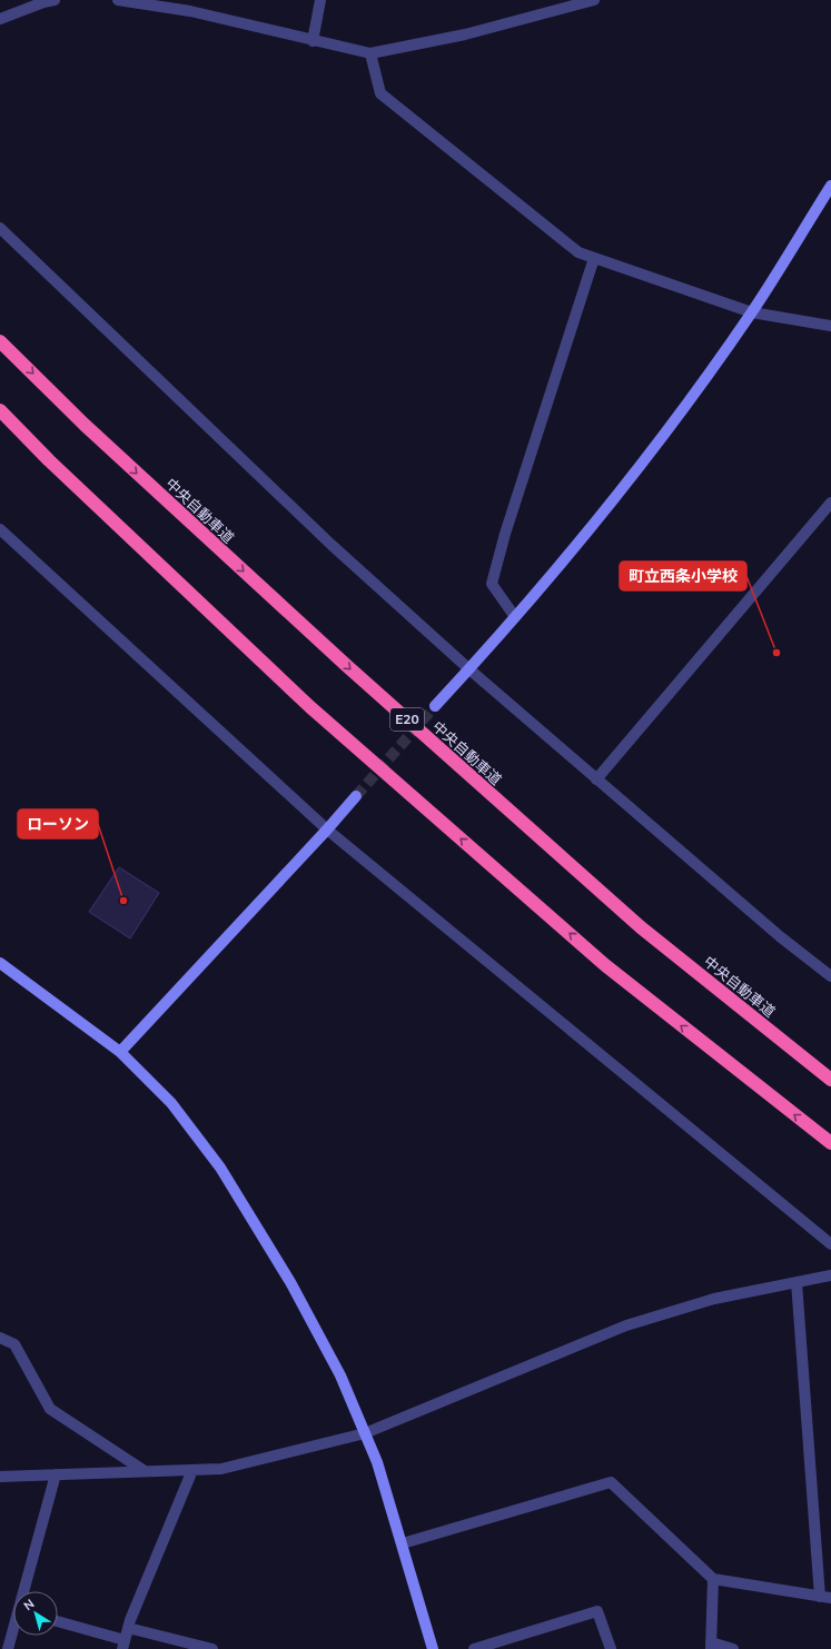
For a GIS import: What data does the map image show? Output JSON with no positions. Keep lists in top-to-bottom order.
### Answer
{
  "streets": {
    "highway": ["中央自動車道", "E20"]
  },
  "places": ["町立西条小学校", "ローソン"],
  "north": "top left"
}
